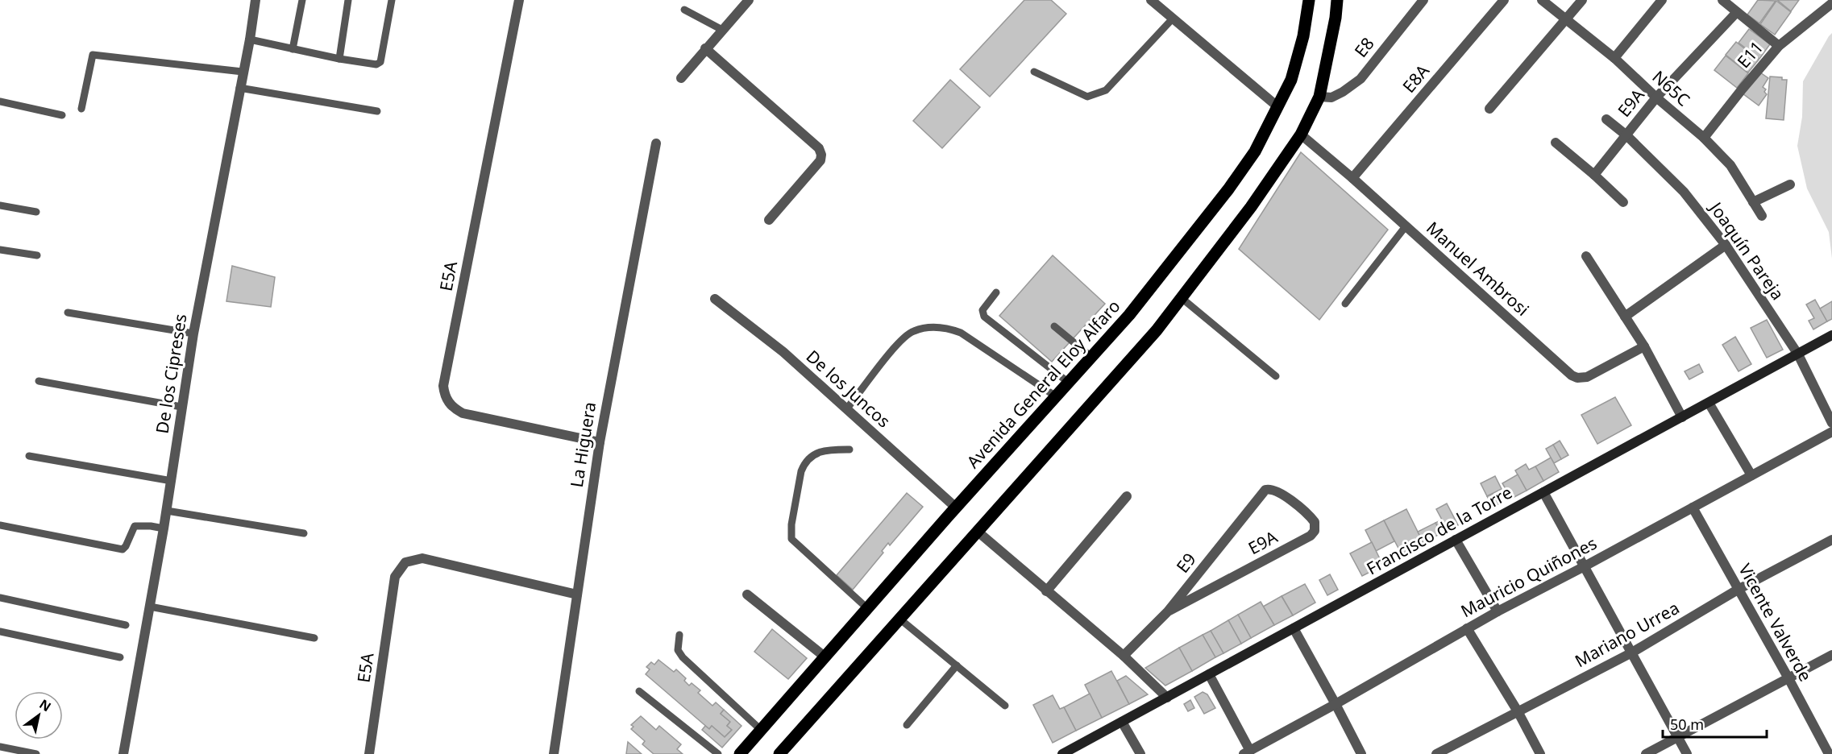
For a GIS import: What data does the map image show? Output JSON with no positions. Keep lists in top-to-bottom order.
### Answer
{
  "streets": {
    "main road": ["Avenida General Eloy Alfaro"],
    "street": [
      "E8",
      "E11",
      "E8A",
      "N65C",
      "E9A",
      "Joaquín Pareja",
      "Manuel Ambrosi",
      "E5A",
      "De los Cipreses",
      "De los Juncos",
      "La Higuera",
      "Francisco de la Torre",
      "E9",
      "Mauricio Quiñones",
      "Vicente Valverde",
      "Mariano Urrea"
    ]
  },
  "crossings": [
    ["E11", "N65C"],
    ["E8A", "Manuel Ambrosi"],
    ["N65C", "E9A"],
    ["E9A", "Joaquín Pareja"],
    ["E9A", "E9"],
    ["Joaquín Pareja", "Francisco de la Torre"],
    ["E5A", "La Higuera"],
    ["Avenida General Eloy Alfaro", "De los Juncos"],
    ["Mauricio Quiñones", "Vicente Valverde"],
    ["Vicente Valverde", "Mariano Urrea"]
  ],
  "scale_bar": "50 m",
  "north": "top right"
}
